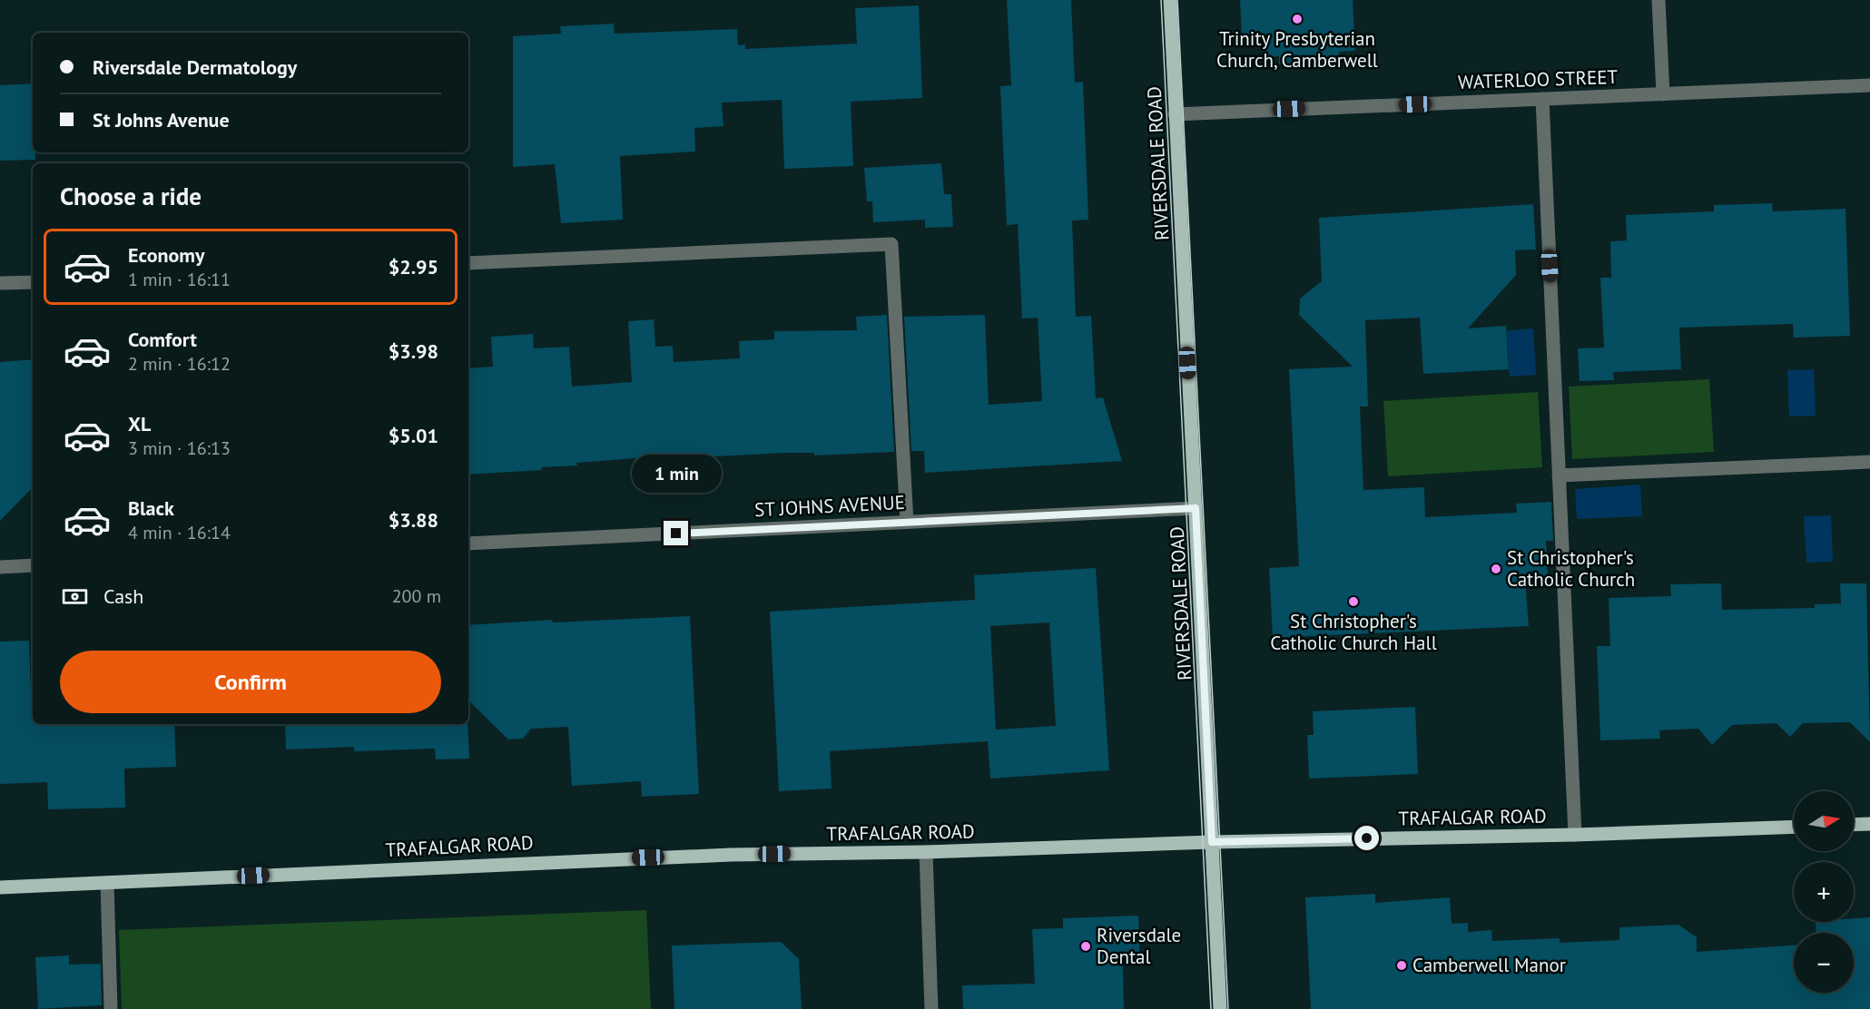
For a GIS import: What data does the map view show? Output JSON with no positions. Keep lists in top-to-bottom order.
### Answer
{
  "streets": {
    "main road": ["RIVERSDALE ROAD", "TRAFALGAR ROAD"],
    "street": ["WATERLOO STREET", "ST JOHNS AVENUE"]
  },
  "crossings": [
    ["WATERLOO STREET", "RIVERSDALE ROAD"],
    ["RIVERSDALE ROAD", "ST JOHNS AVENUE"],
    ["RIVERSDALE ROAD", "TRAFALGAR ROAD"]
  ],
  "places": [
    "Trinity Presbyterian Church, Camberwell",
    "St Christopher's Catholic Church",
    "St Christopher's Catholic Church Hall",
    "Riversdale Dental",
    "Camberwell Manor"
  ],
  "north": "right",
  "page": {
    "banner": ["Riversdale Dermatology", "St Johns Avenue"],
    "heading": "Choose a ride",
    "list": [
      {
        "name": "Economy",
        "note": "1 min · 16:11",
        "value": "$2.95"
      },
      {
        "name": "Comfort",
        "note": "2 min · 16:12",
        "value": "$3.98"
      },
      {
        "name": "XL",
        "note": "3 min · 16:13",
        "value": "$5.01"
      },
      {
        "name": "Black",
        "note": "4 min · 16:14",
        "value": "$3.88"
      }
    ],
    "bubble": "1 min",
    "pay": ["Cash", "200 m"],
    "buttons": "Confirm",
    "map_buttons": ["+", "−"]
  }
}
